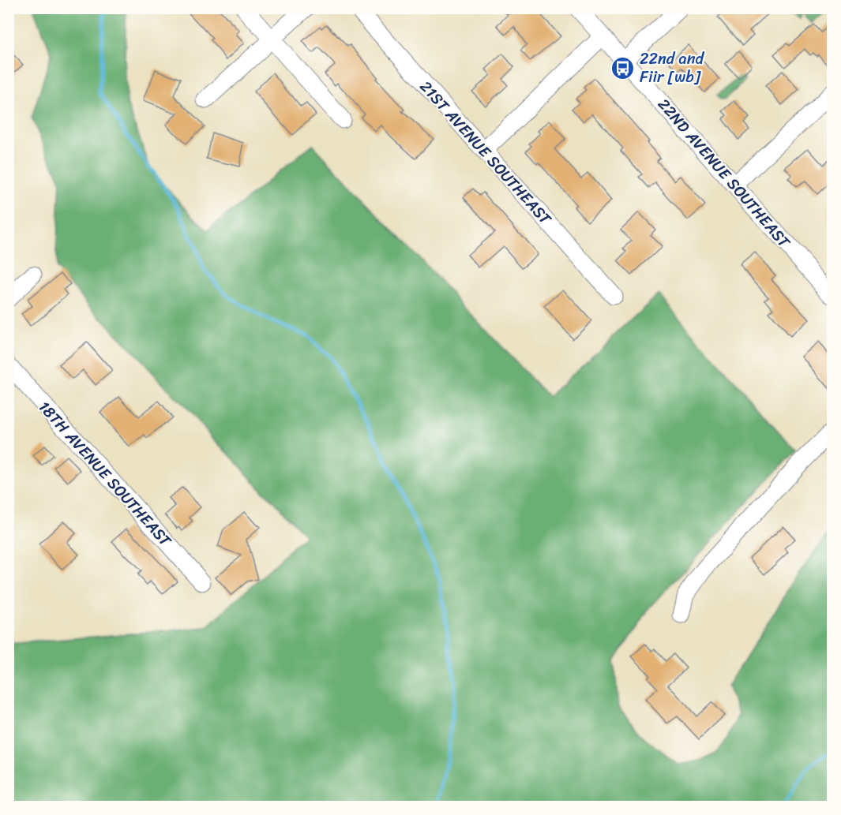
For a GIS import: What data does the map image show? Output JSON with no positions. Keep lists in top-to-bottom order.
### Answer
{
  "streets": {
    "street": ["21ST AVENUE SOUTHEAST", "22ND AVENUE SOUTHEAST", "18TH AVENUE SOUTHEAST"]
  },
  "places": {
    "bus stop": ["22nd and Fiir [wb]"]
  }
}
